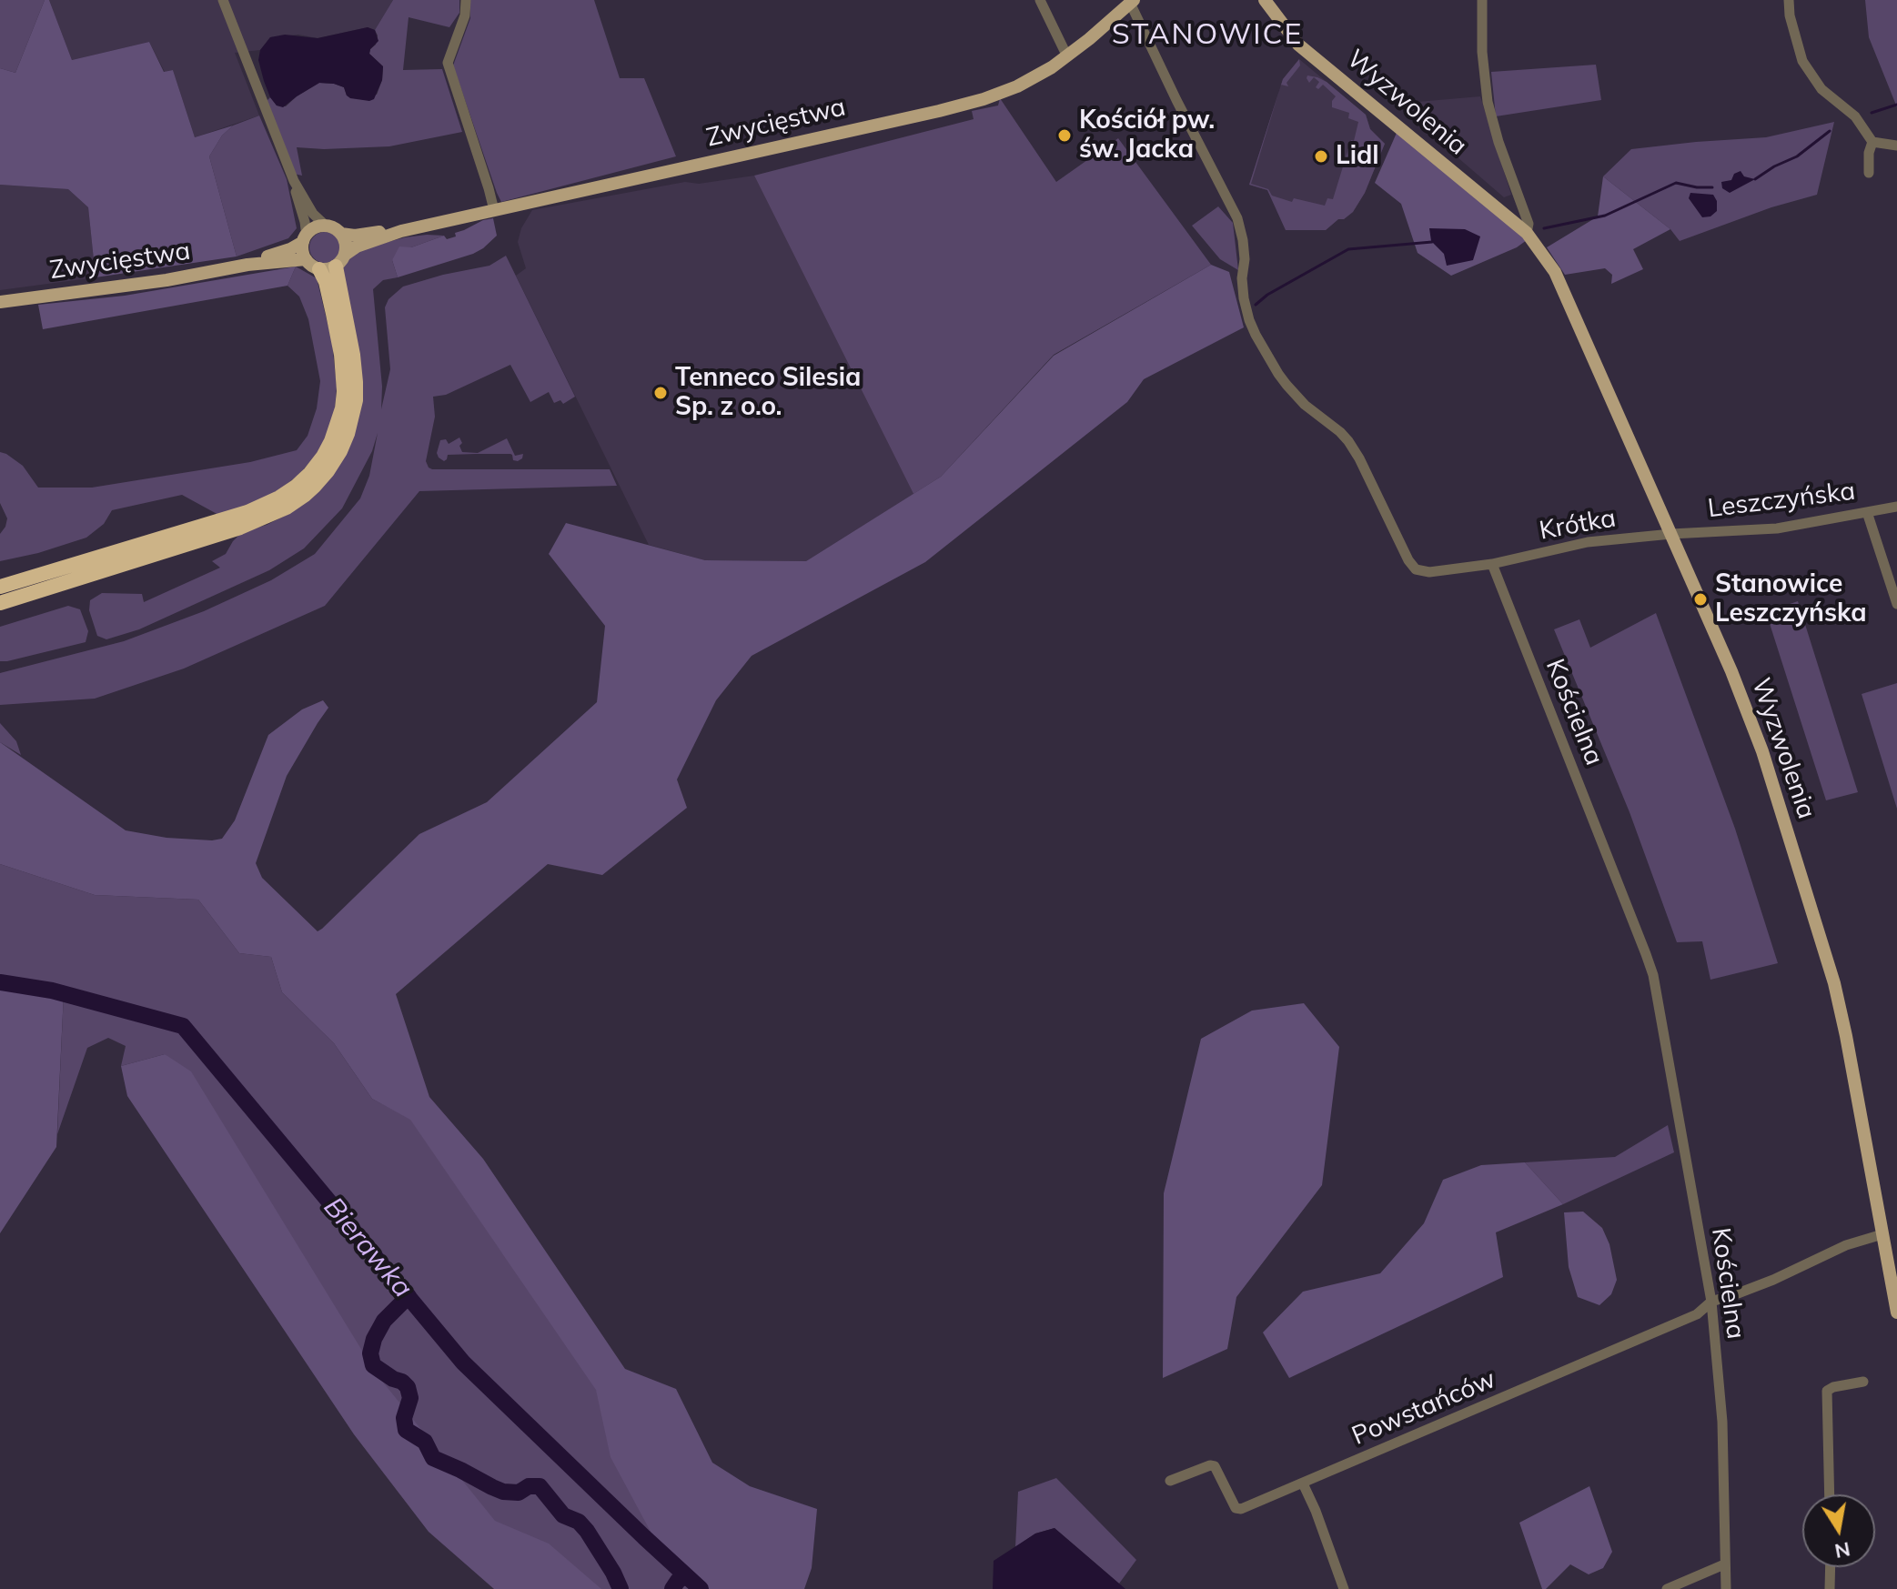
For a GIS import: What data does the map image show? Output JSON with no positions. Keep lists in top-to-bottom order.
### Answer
{
  "streets": {
    "main road": ["Wyzwolenia", "Zwycięstwa"],
    "street": [
      "Leszczyńska",
      "Krótka",
      "Kościelna",
      "Powstańców"
    ]
  },
  "crossings": [
    ["Wyzwolenia", "Leszczyńska"],
    ["Wyzwolenia", "Krótka"],
    ["Wyzwolenia", "Powstańców"],
    ["Leszczyńska", "Krótka"],
    ["Krótka", "Kościelna"],
    ["Kościelna", "Powstańców"]
  ],
  "districts": ["STANOWICE"],
  "water": ["Bierawka"],
  "places": [
    "Kościół pw. św. Jacka",
    "Lidl",
    "Tenneco Silesia Sp. z o.o.",
    "Stanowice Leszczyńska"
  ],
  "north": "bottom"
}
